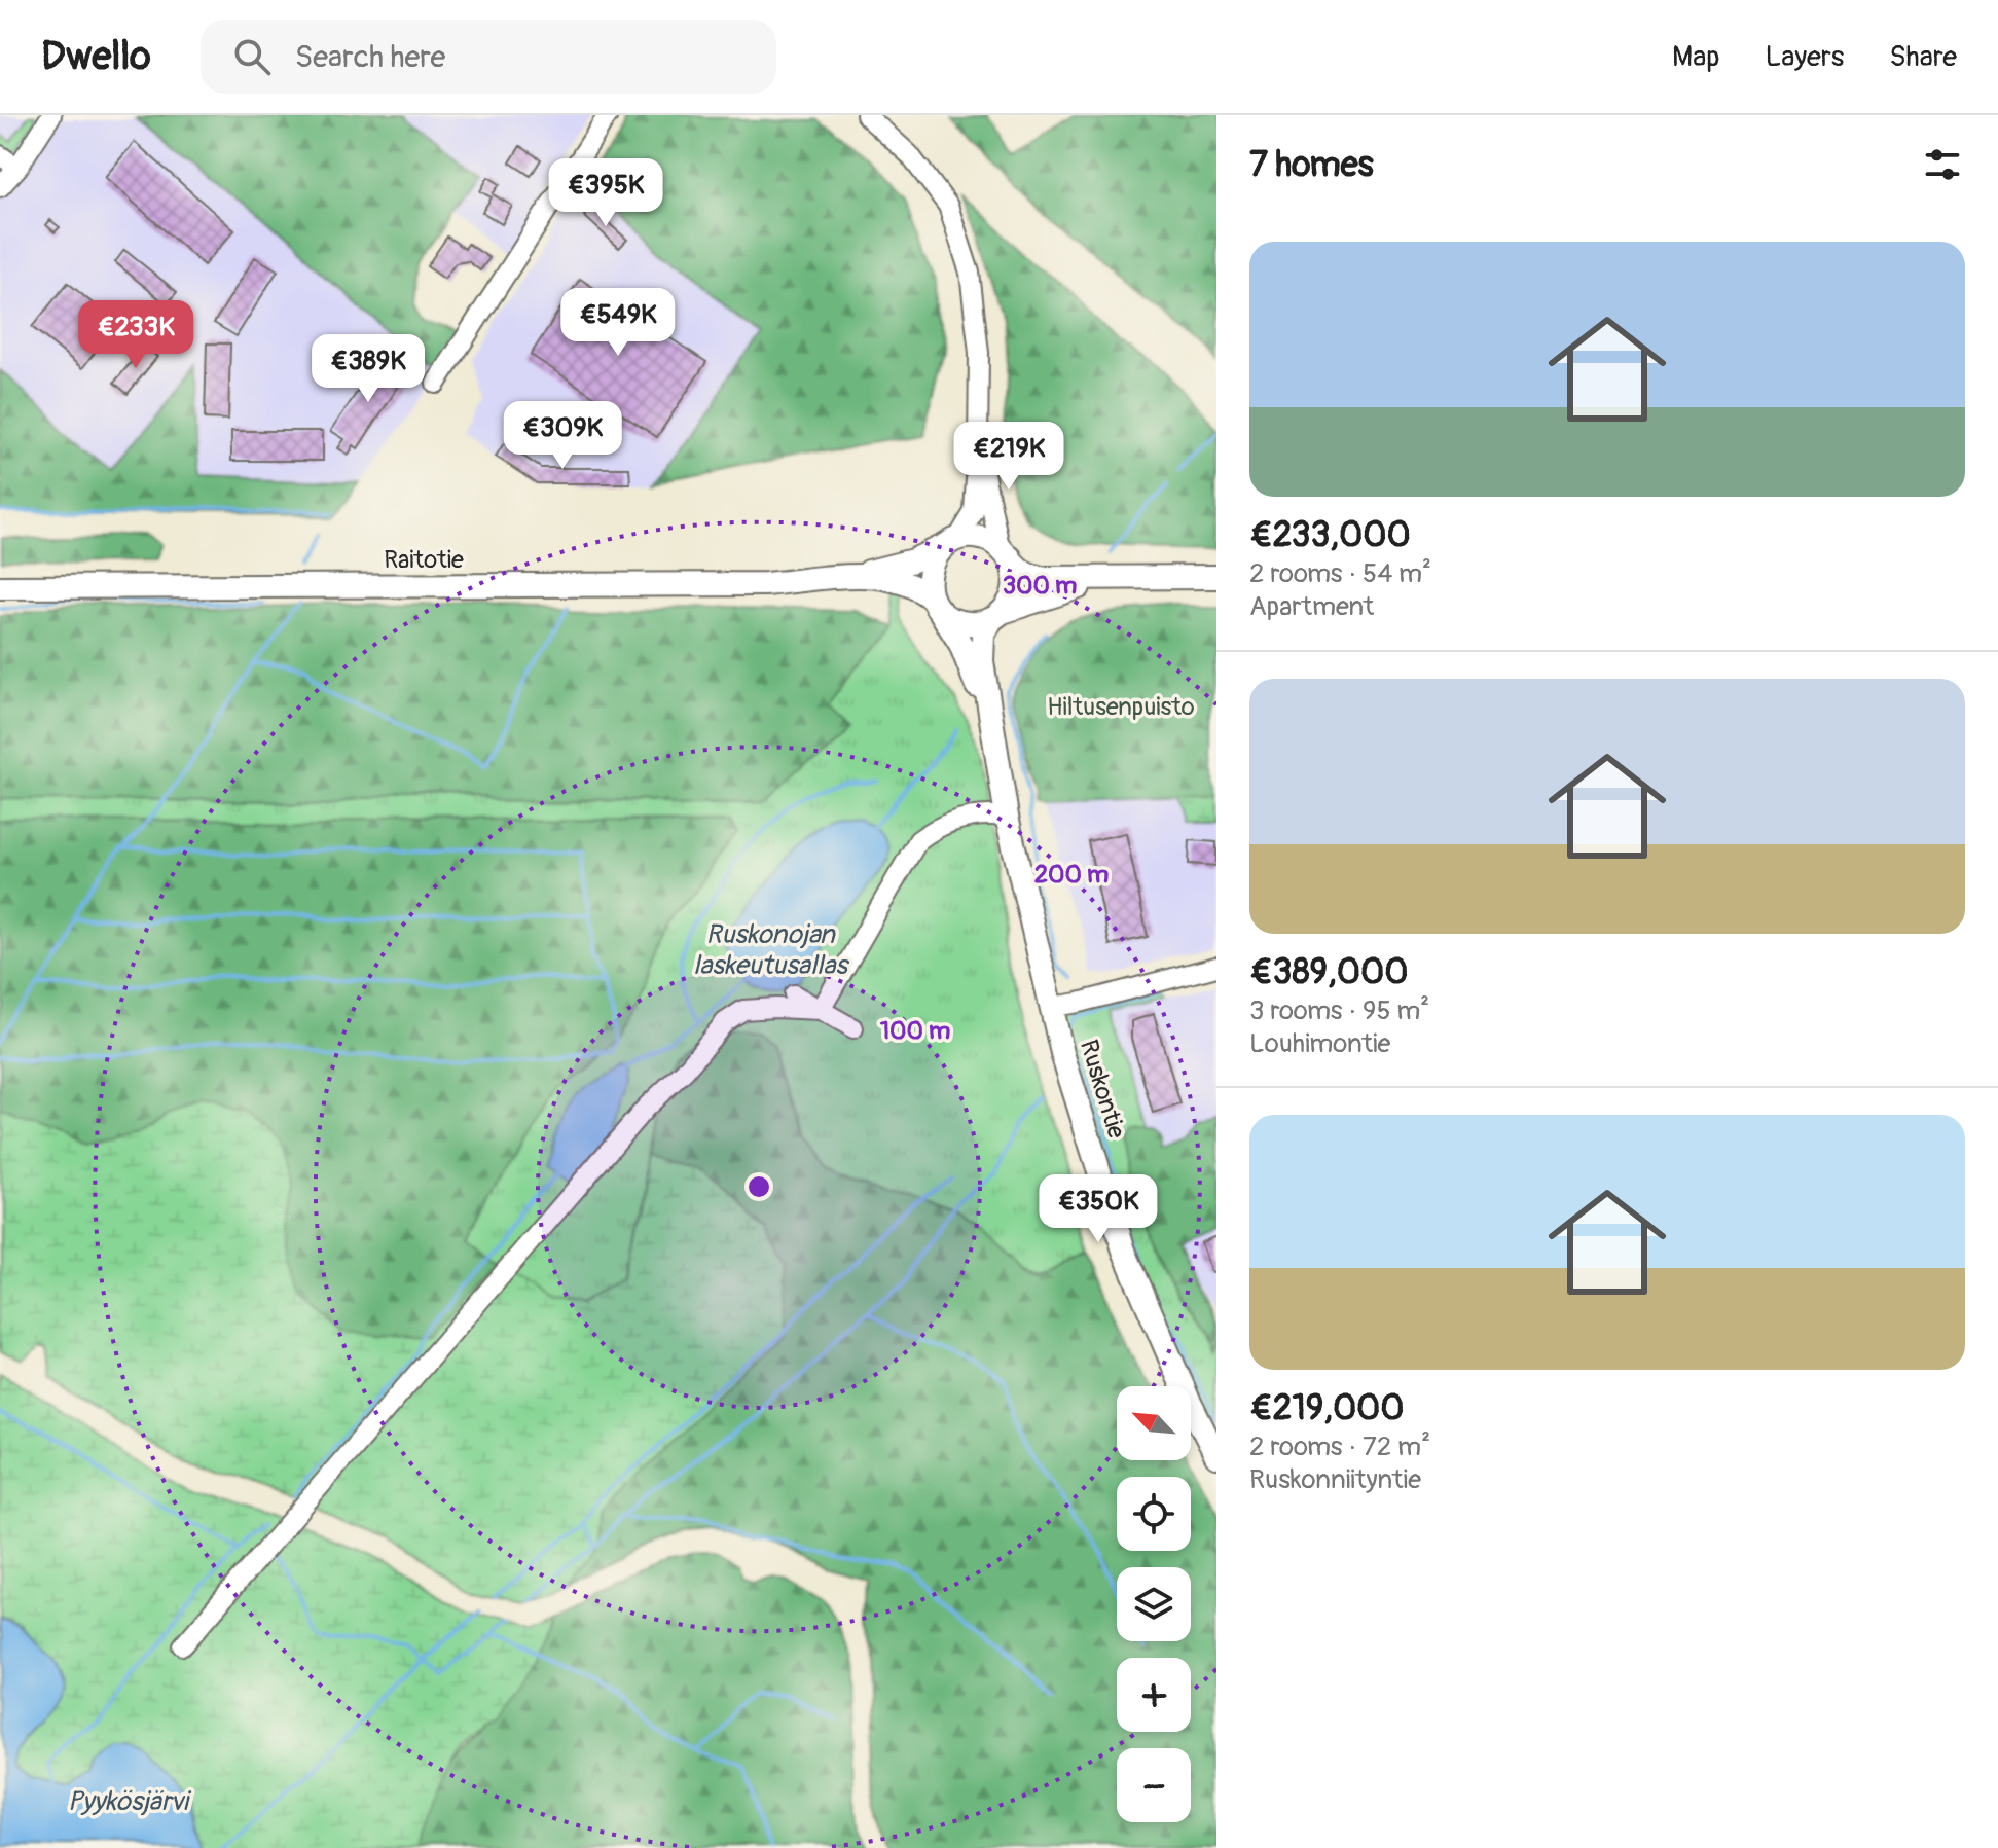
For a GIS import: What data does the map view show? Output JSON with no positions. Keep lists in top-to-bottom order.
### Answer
{
  "streets": {
    "main road": ["Raitotie", "Ruskontie"]
  },
  "crossings": [
    ["Raitotie", "Ruskontie"]
  ],
  "water": ["Ruskonojan laskeutusallas", "Pyykösjärvi"],
  "parks": ["Hiltusenpuisto"],
  "north": "top left",
  "page": {
    "header": "Dwello",
    "search": "Search here",
    "nav": ["Map", "Layers", "Share"],
    "heading": "7 homes",
    "price": [
      "€395K",
      "€549K",
      "€233K",
      "€389K",
      "€309K",
      "€219K",
      "€350K"
    ],
    "list": [
      {
        "name": "€233,000",
        "note": "2 rooms · 54 m² · Apartment"
      },
      {
        "name": "€389,000",
        "note": "3 rooms · 95 m² · Louhimontie"
      },
      {
        "name": "€219,000",
        "note": "2 rooms · 72 m² · Ruskonniityntie"
      }
    ],
    "map_buttons": ["+", "−"]
  },
  "rings": ["300 m", "200 m", "100 m"]
}
